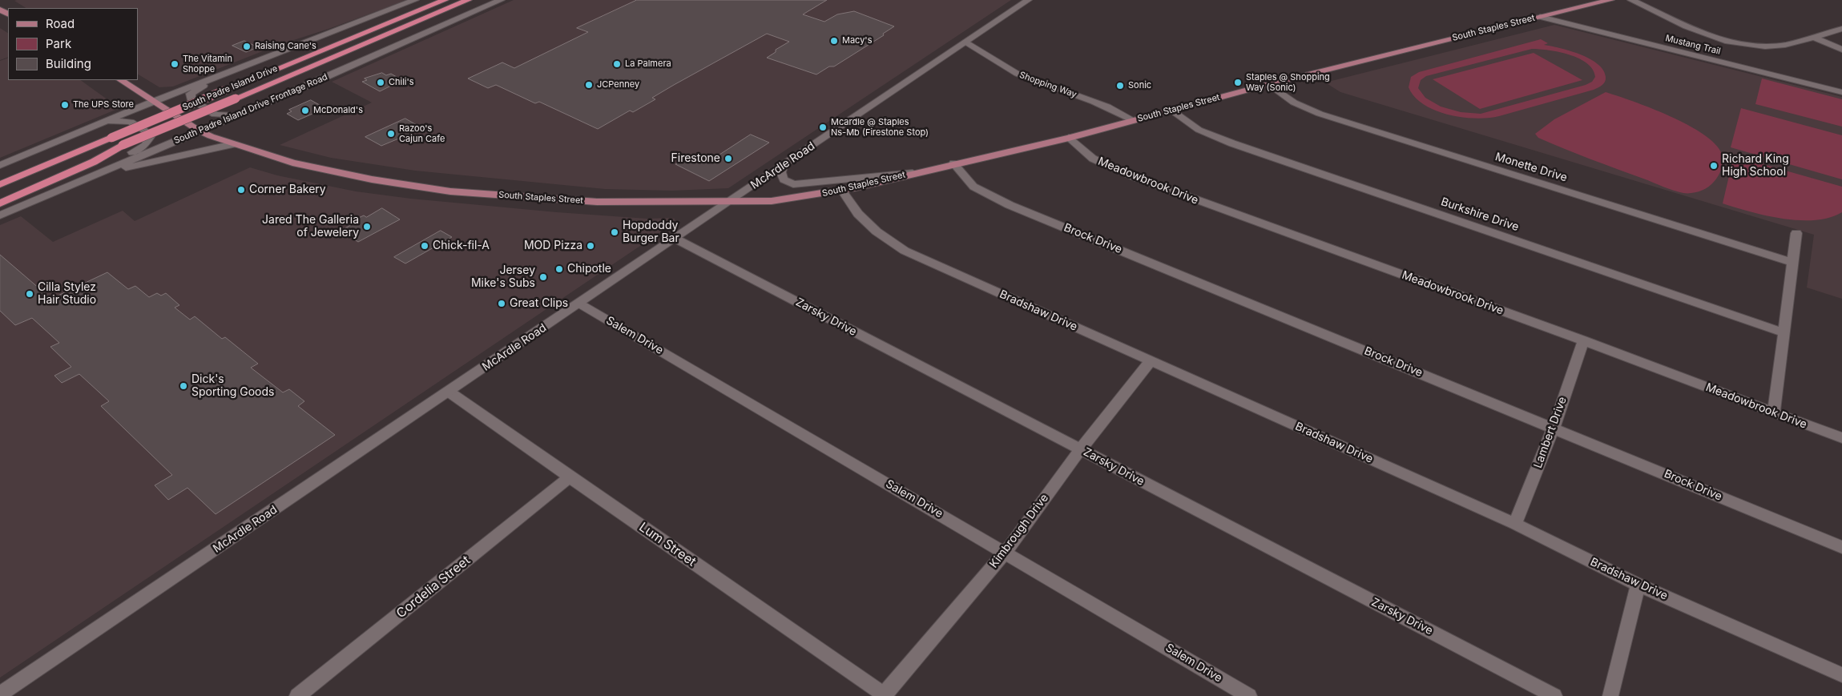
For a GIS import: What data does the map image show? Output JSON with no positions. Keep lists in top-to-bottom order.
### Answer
{
  "streets": {
    "highway": ["South Padre Island Drive"],
    "main road": ["South Staples Street"],
    "street": [
      "Mustang Trail",
      "Shopping Way",
      "South Padre Island Drive Frontage Road",
      "McArdle Road",
      "Monette Drive",
      "Meadowbrook Drive",
      "Burkshire Drive",
      "Brock Drive",
      "Bradshaw Drive",
      "Zarsky Drive",
      "Salem Drive",
      "Lambert Drive",
      "Kimbrough Drive",
      "Lum Street",
      "Cordelia Street"
    ]
  },
  "crossings": [
    ["South Staples Street", "Mustang Trail"],
    ["South Staples Street", "Shopping Way"],
    ["South Staples Street", "South Padre Island Drive Frontage Road"],
    ["South Staples Street", "McArdle Road"],
    ["South Staples Street", "Monette Drive"],
    ["South Staples Street", "Meadowbrook Drive"],
    ["South Staples Street", "Burkshire Drive"],
    ["South Staples Street", "Brock Drive"],
    ["South Staples Street", "Bradshaw Drive"],
    ["Shopping Way", "McArdle Road"],
    ["McArdle Road", "Zarsky Drive"],
    ["McArdle Road", "Salem Drive"],
    ["McArdle Road", "Lum Street"],
    ["Meadowbrook Drive", "Lambert Drive"],
    ["Brock Drive", "Lambert Drive"],
    ["Bradshaw Drive", "Lambert Drive"],
    ["Bradshaw Drive", "Kimbrough Drive"],
    ["Zarsky Drive", "Kimbrough Drive"],
    ["Salem Drive", "Kimbrough Drive"],
    ["Kimbrough Drive", "Lum Street"],
    ["Lum Street", "Cordelia Street"]
  ],
  "places": [
    "Macy's",
    "Raising Cane's",
    "The Vitamin Shoppe",
    "La Palmera",
    "Chili's",
    "Staples @ Shopping Way (Sonic)",
    "JCPenney",
    "Sonic",
    "The UPS Store",
    "McDonald's",
    "Mcardle @ Staples Ns-Mb (Firestone Stop)",
    "Razoo's Cajun Cafe",
    "Firestone",
    "Richard King High School",
    "Corner Bakery",
    "Jared The Galleria of Jewelery",
    "Hopdoddy Burger Bar",
    "Chick-fil-A",
    "MOD Pizza",
    "Chipotle",
    "Jersey Mike's Subs",
    "Cilla Stylez Hair Studio",
    "Great Clips",
    "Dick's Sporting Goods"
  ],
  "legend": ["Road", "Park", "Building"]
}
